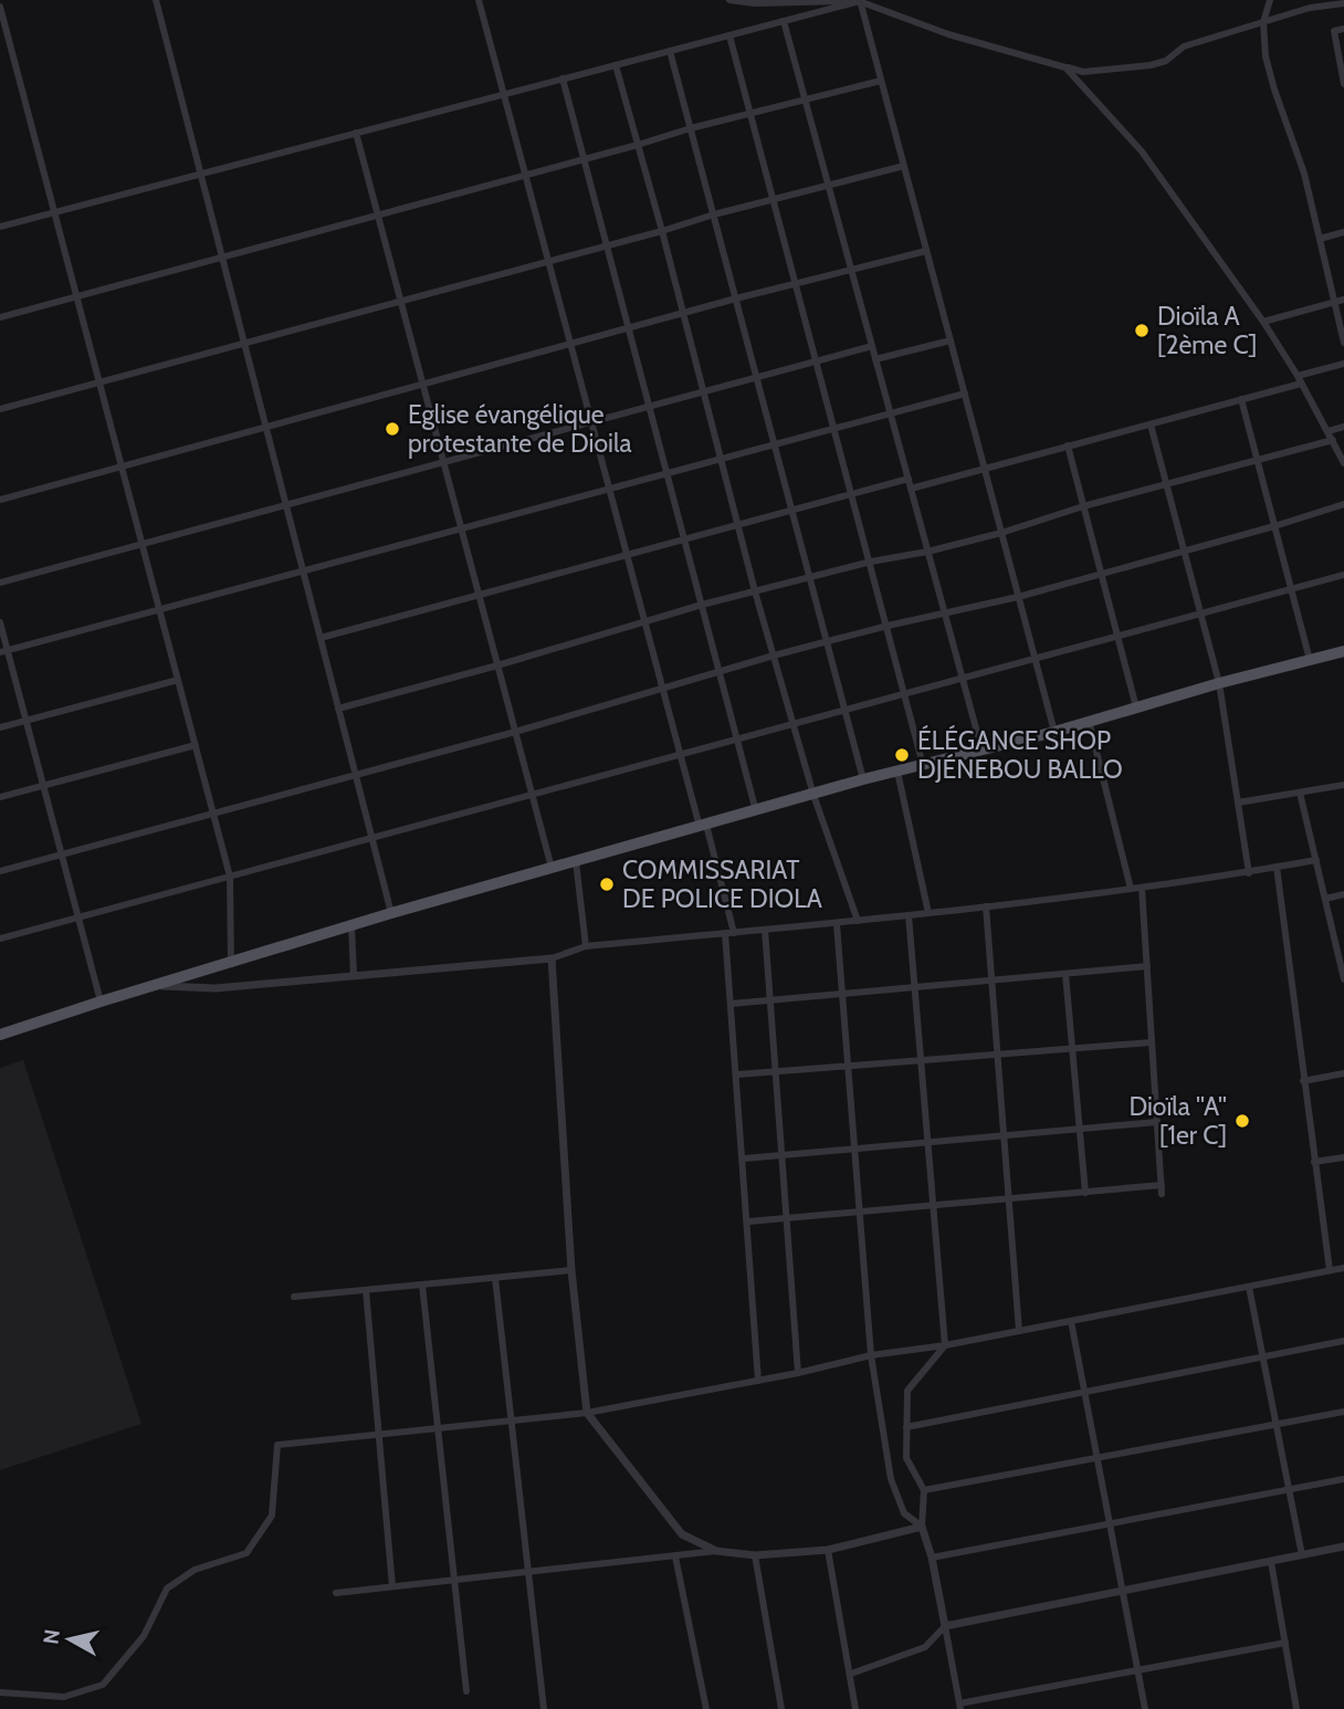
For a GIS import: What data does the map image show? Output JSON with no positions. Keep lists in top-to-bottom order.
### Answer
{
  "places": [
    "Dioïla A [2ème C]",
    "Eglise évangélique protestante de Dioila",
    "ÉLÉGANCE SHOP DJÉNEBOU BALLO",
    "COMMISSARIAT DE POLICE DIOLA",
    "Dioïla ''A'' [1er C]"
  ],
  "north": "left"
}
